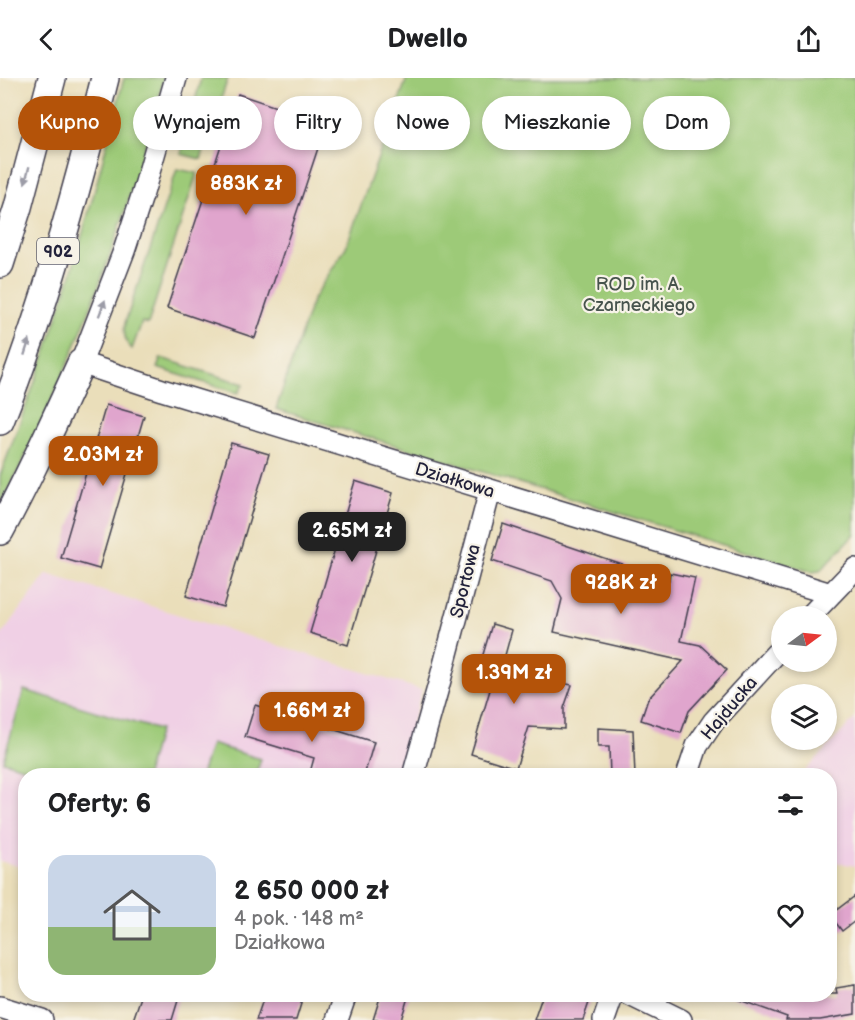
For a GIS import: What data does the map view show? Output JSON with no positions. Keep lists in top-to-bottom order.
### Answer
{
  "streets": {
    "main road": ["902"],
    "street": ["Działkowa", "Sportowa", "Hajducka"]
  },
  "crossings": [
    ["Działkowa", "Sportowa"]
  ],
  "parks": ["ROD im. A. Czarneckiego"],
  "north": "right",
  "page": {
    "header": "Dwello",
    "chip": [
      "Kupno",
      "Wynajem",
      "Filtry",
      "Nowe",
      "Mieszkanie",
      "Dom"
    ],
    "price": [
      "883K zł",
      "2.03M zł",
      "2.65M zł",
      "928K zł",
      "1.39M zł",
      "1.66M zł"
    ],
    "heading": "Oferty: 6",
    "list": [
      {
        "name": "2 650 000 zł",
        "note": "4 pok. · 148 m² · Działkowa"
      }
    ]
  }
}
